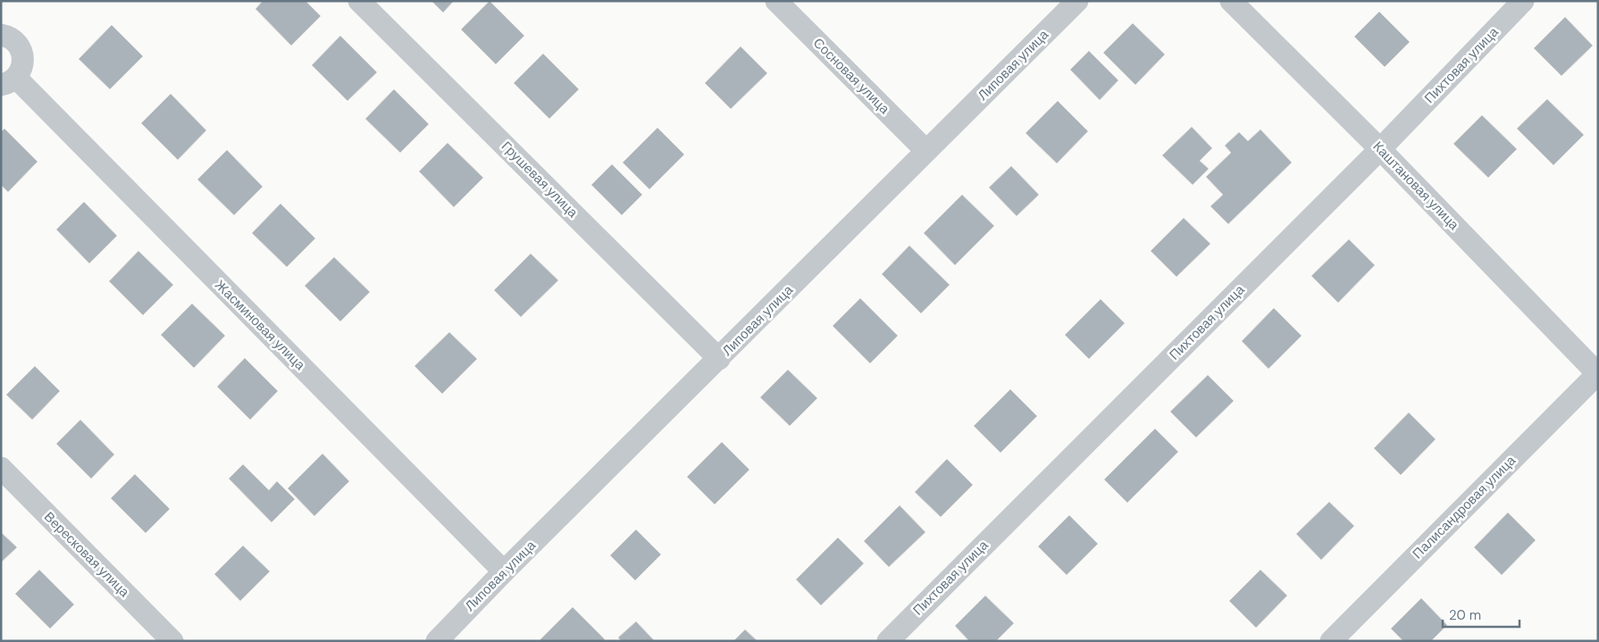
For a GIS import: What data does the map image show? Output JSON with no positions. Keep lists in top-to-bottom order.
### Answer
{
  "streets": {
    "street": [
      "Липовая улица",
      "Пихтовая улица",
      "Сосновая улица",
      "Грушевая улица",
      "Каштановая улица",
      "Жасминовая улица",
      "Палисандровая улица",
      "Вересковая улица"
    ]
  },
  "crossings": [
    ["Липовая улица", "Сосновая улица"],
    ["Липовая улица", "Грушевая улица"],
    ["Липовая улица", "Жасминовая улица"],
    ["Пихтовая улица", "Каштановая улица"],
    ["Каштановая улица", "Палисандровая улица"]
  ],
  "scale_bar": "20 m"
}
